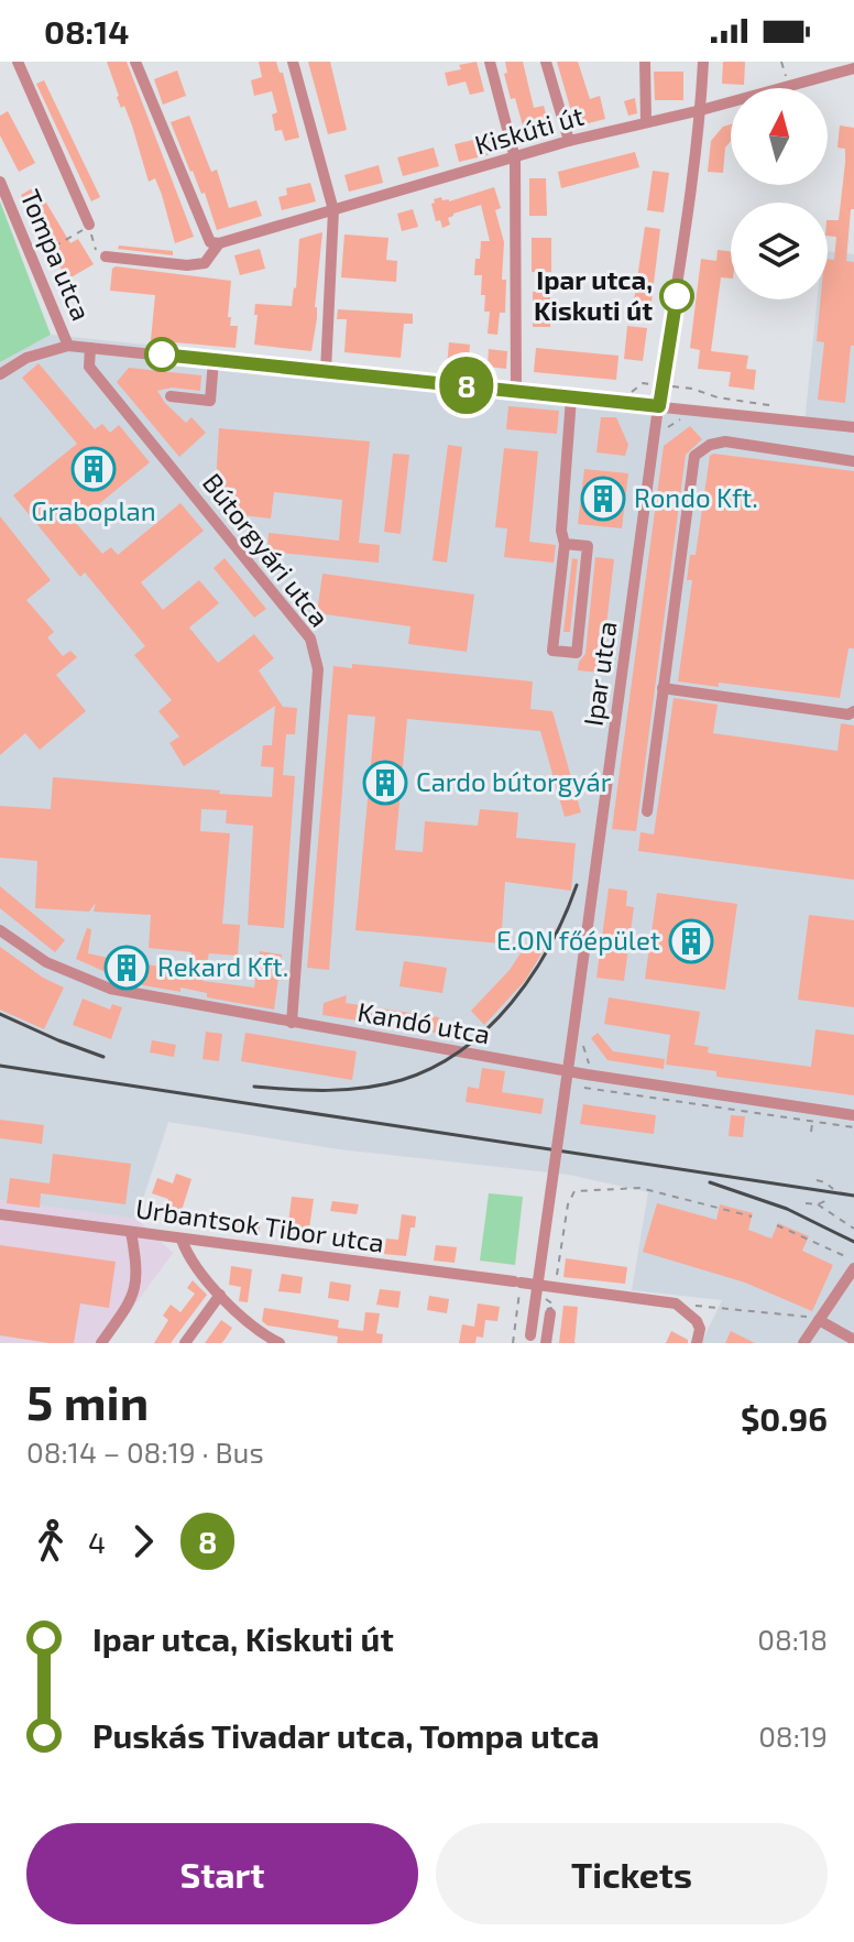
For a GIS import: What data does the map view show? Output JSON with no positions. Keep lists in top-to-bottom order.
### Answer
{
  "streets": {
    "street": [
      "Kiskúti út",
      "Tompa utca",
      "Bútorgyári utca",
      "Ipar utca",
      "Kandó utca",
      "Urbantsok Tibor utca"
    ]
  },
  "crossings": [
    ["Kiskúti út", "Ipar utca"],
    ["Bútorgyári utca", "Kandó utca"]
  ],
  "places": {
    "other": ["Ipar utca, Kiskuti út"],
    "building": [
      "Graboplan",
      "Rondo Kft.",
      "Cardo bútorgyár",
      "E.ON főépület",
      "Rekard Kft."
    ]
  },
  "lines": ["bus line 8"],
  "north": "top",
  "page": {
    "status": "08:14",
    "on_map": "8",
    "heading": ["5 min", "08:14 – 08:19 · Bus", "$0.96"],
    "legs": ["4", "8"],
    "list": [
      {
        "name": "Ipar utca, Kiskuti út",
        "value": "08:18"
      },
      {
        "name": "Puskás Tivadar utca, Tompa utca",
        "value": "08:19"
      }
    ],
    "buttons": ["Start", "Tickets"]
  }
}
